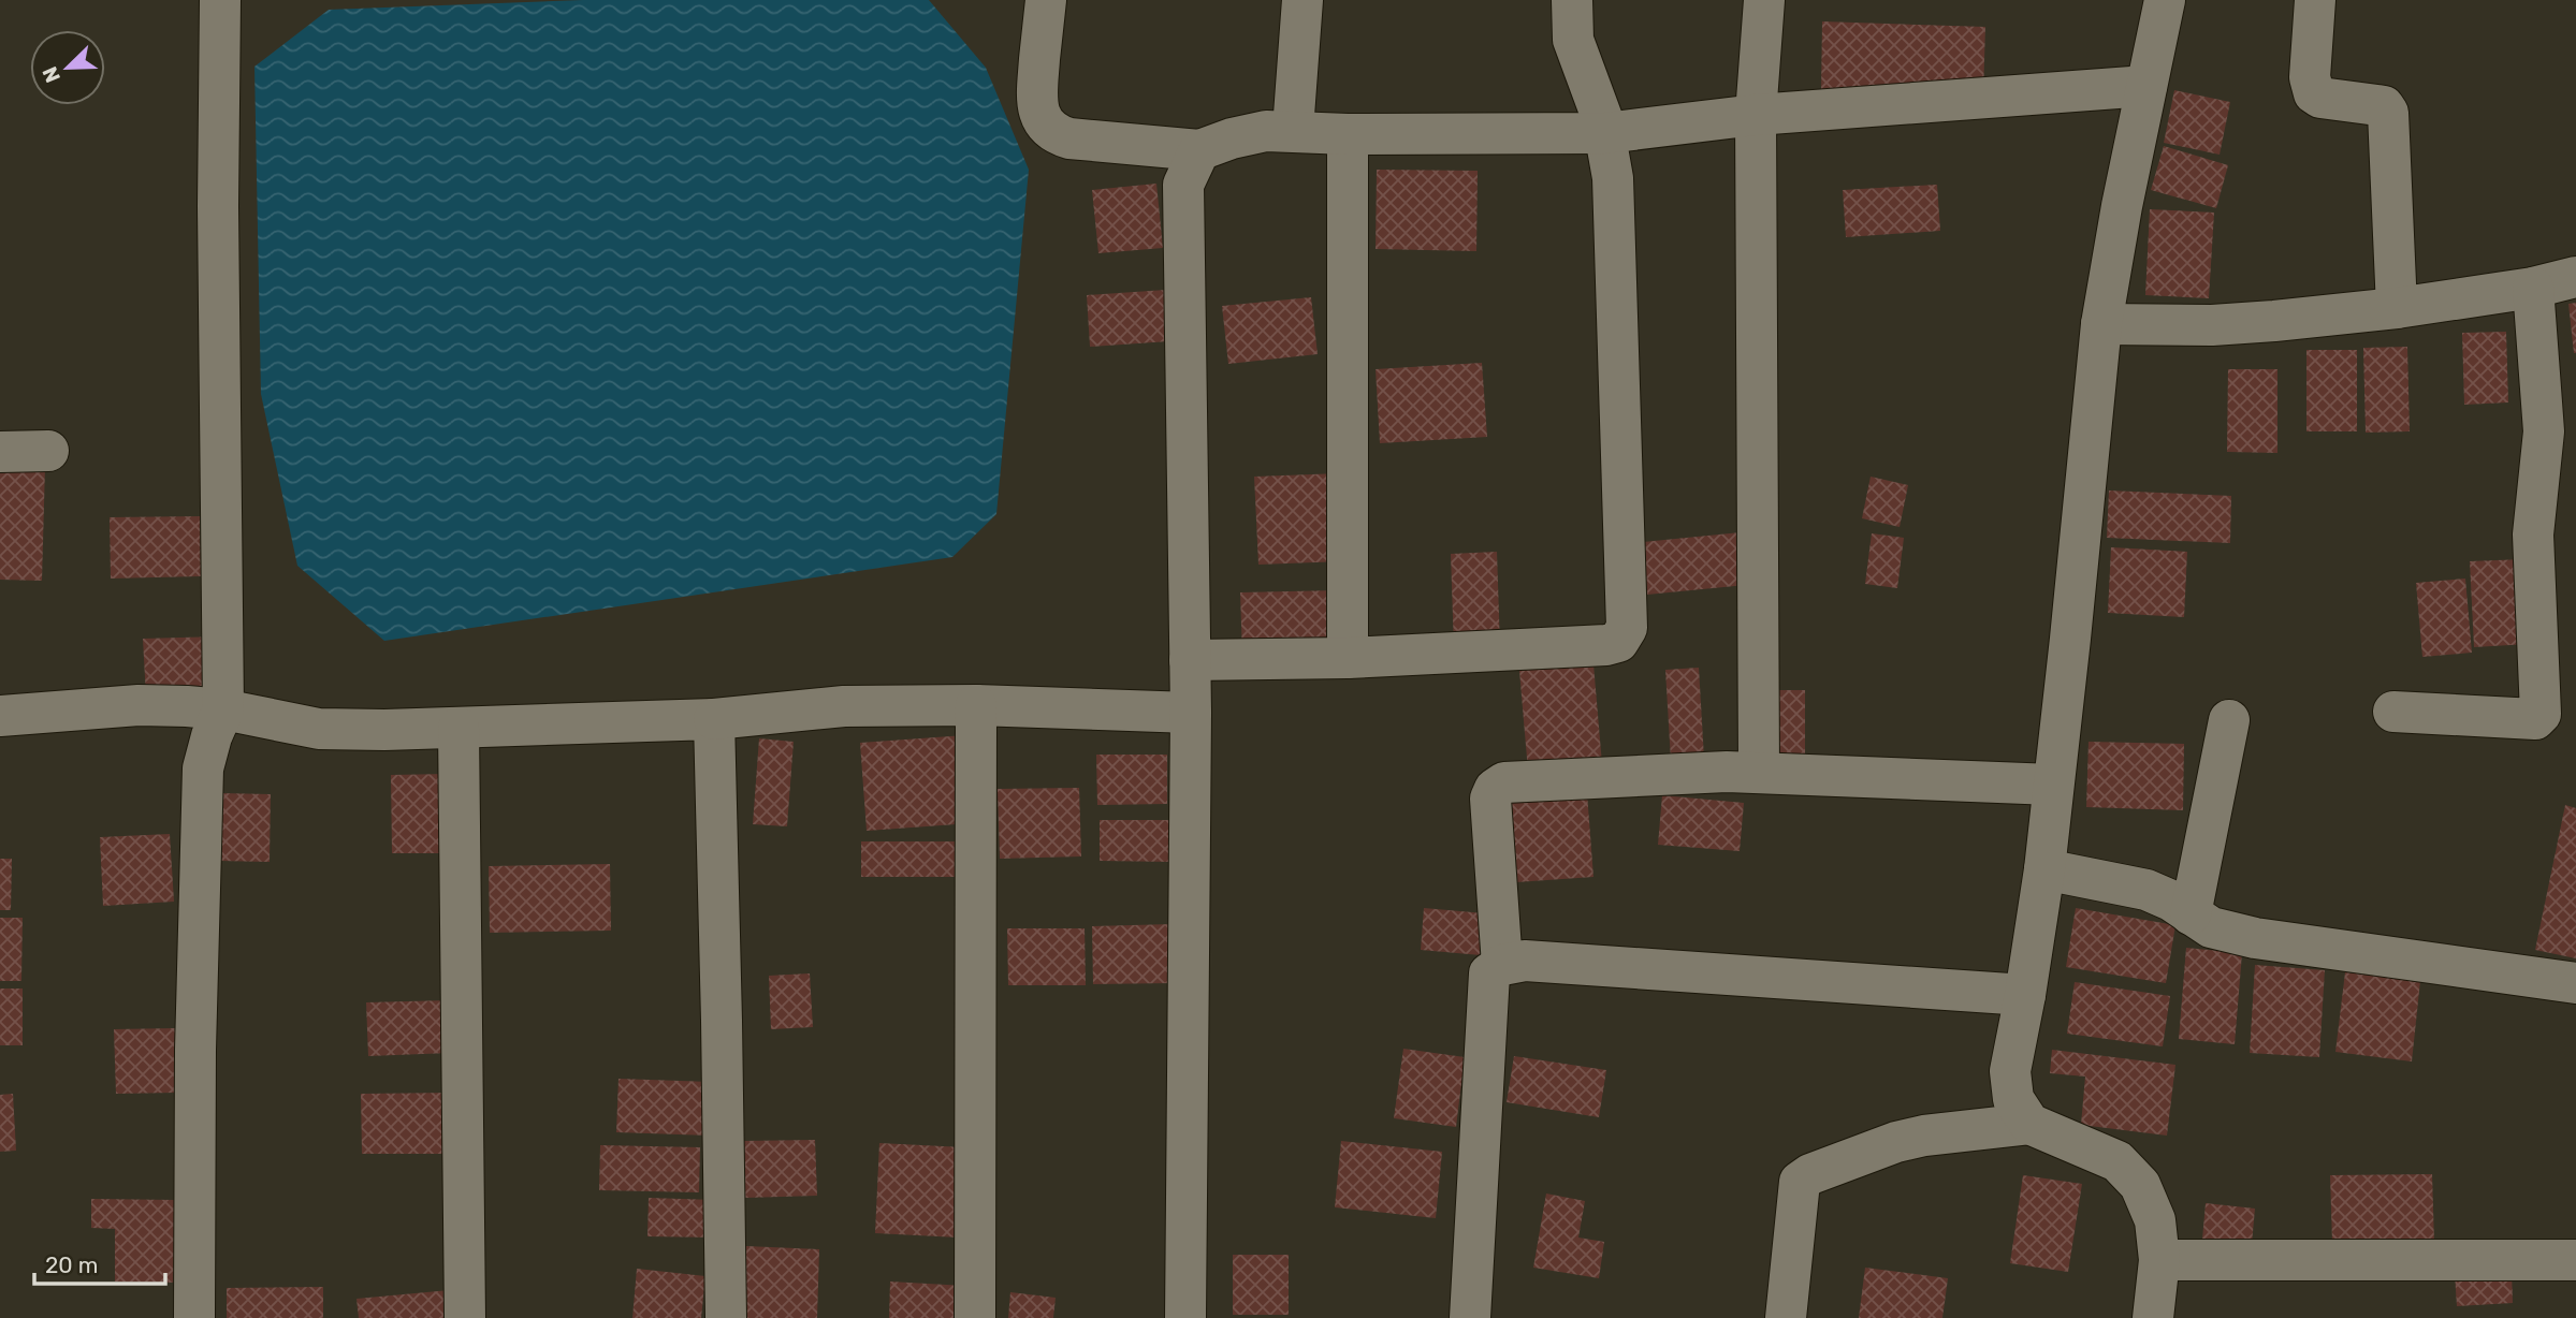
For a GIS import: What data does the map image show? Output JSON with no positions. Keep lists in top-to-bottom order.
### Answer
{
  "scale_bar": "20 m",
  "north": "bottom left"
}
